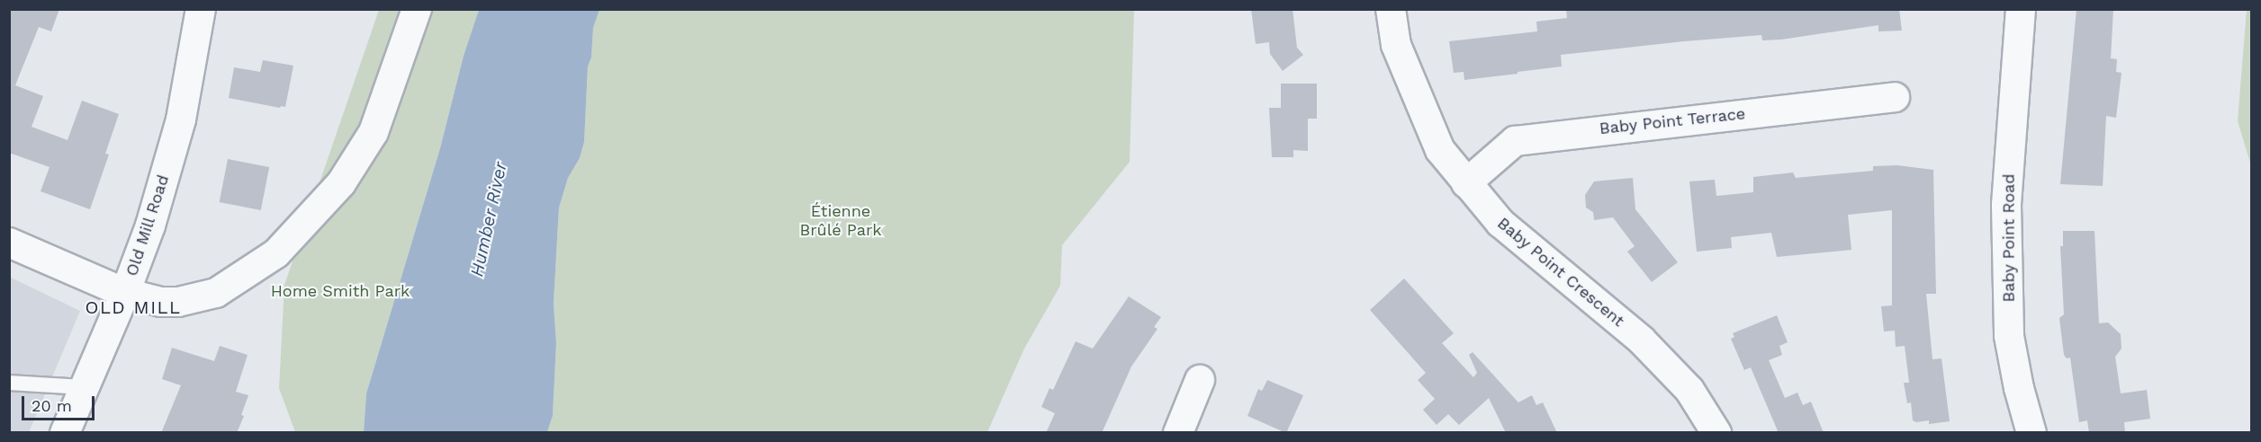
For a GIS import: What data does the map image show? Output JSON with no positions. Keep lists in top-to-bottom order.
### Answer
{
  "streets": {
    "street": [
      "Baby Point Terrace",
      "Old Mill Road",
      "Baby Point Road",
      "Baby Point Crescent"
    ]
  },
  "crossings": [
    ["Baby Point Terrace", "Baby Point Crescent"]
  ],
  "districts": ["OLD MILL"],
  "water": ["Humber River"],
  "parks": ["Étienne Brûlé Park", "Home Smith Park"],
  "scale_bar": "20 m"
}
